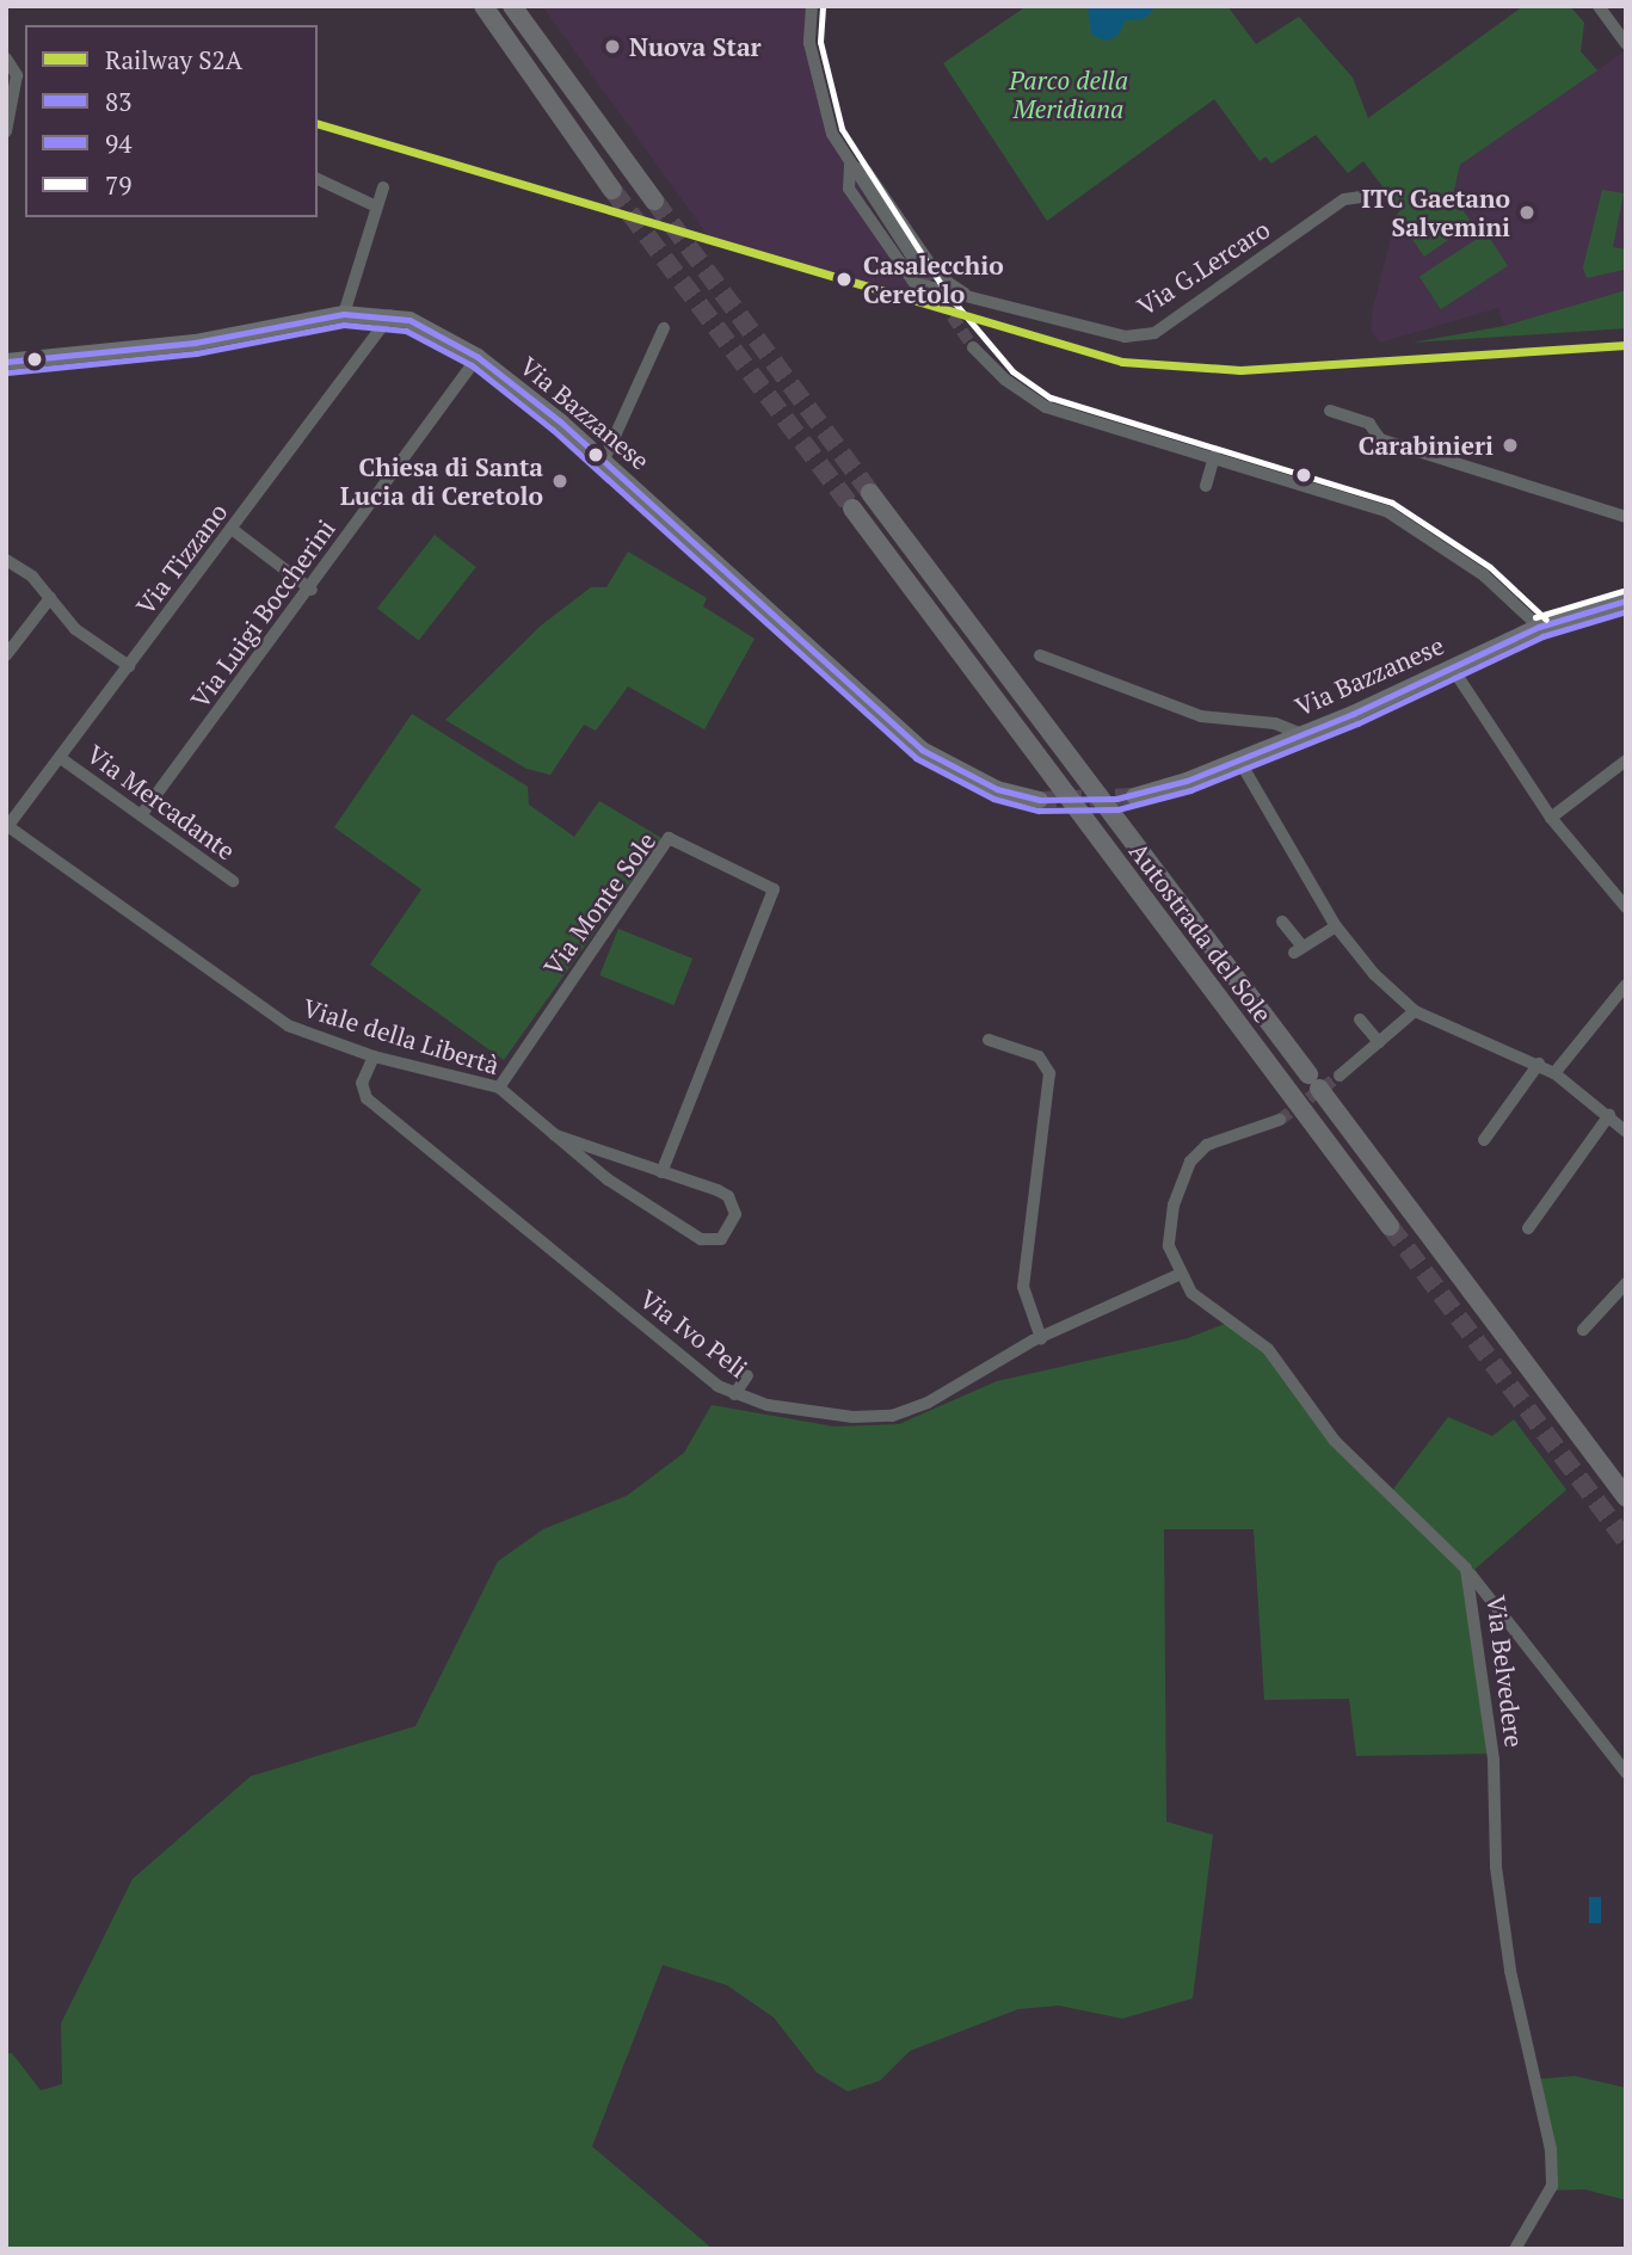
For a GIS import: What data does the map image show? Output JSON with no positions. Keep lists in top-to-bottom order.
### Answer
{
  "streets": {
    "highway": ["Autostrada del Sole"],
    "main road": ["Via Bazzanese"],
    "street": [
      "Via G.Lercaro",
      "Via Tizzano",
      "Via Luigi Boccherini",
      "Via Mercadante",
      "Via Monte Sole",
      "Viale della Libertà",
      "Via Ivo Peli",
      "Via Belvedere"
    ]
  },
  "crossings": [
    ["Via Bazzanese", "Via Tizzano"],
    ["Via Bazzanese", "Via Luigi Boccherini"],
    ["Via Tizzano", "Via Mercadante"],
    ["Via Tizzano", "Viale della Libertà"],
    ["Via Luigi Boccherini", "Via Mercadante"],
    ["Via Monte Sole", "Viale della Libertà"],
    ["Viale della Libertà", "Via Ivo Peli"],
    ["Via Ivo Peli", "Via Belvedere"]
  ],
  "parks": ["Parco della Meridiana"],
  "places": [
    "Nuova Star",
    "ITC Gaetano Salvemini",
    "Casalecchio Ceretolo",
    "Carabinieri",
    "Chiesa di Santa Lucia di Ceretolo"
  ],
  "lines": [
    "transit line 79",
    "rail line S2A",
    "transit line 83",
    "transit line 94"
  ],
  "legend": [
    "Railway S2A",
    "83",
    "94",
    "79"
  ]
}
